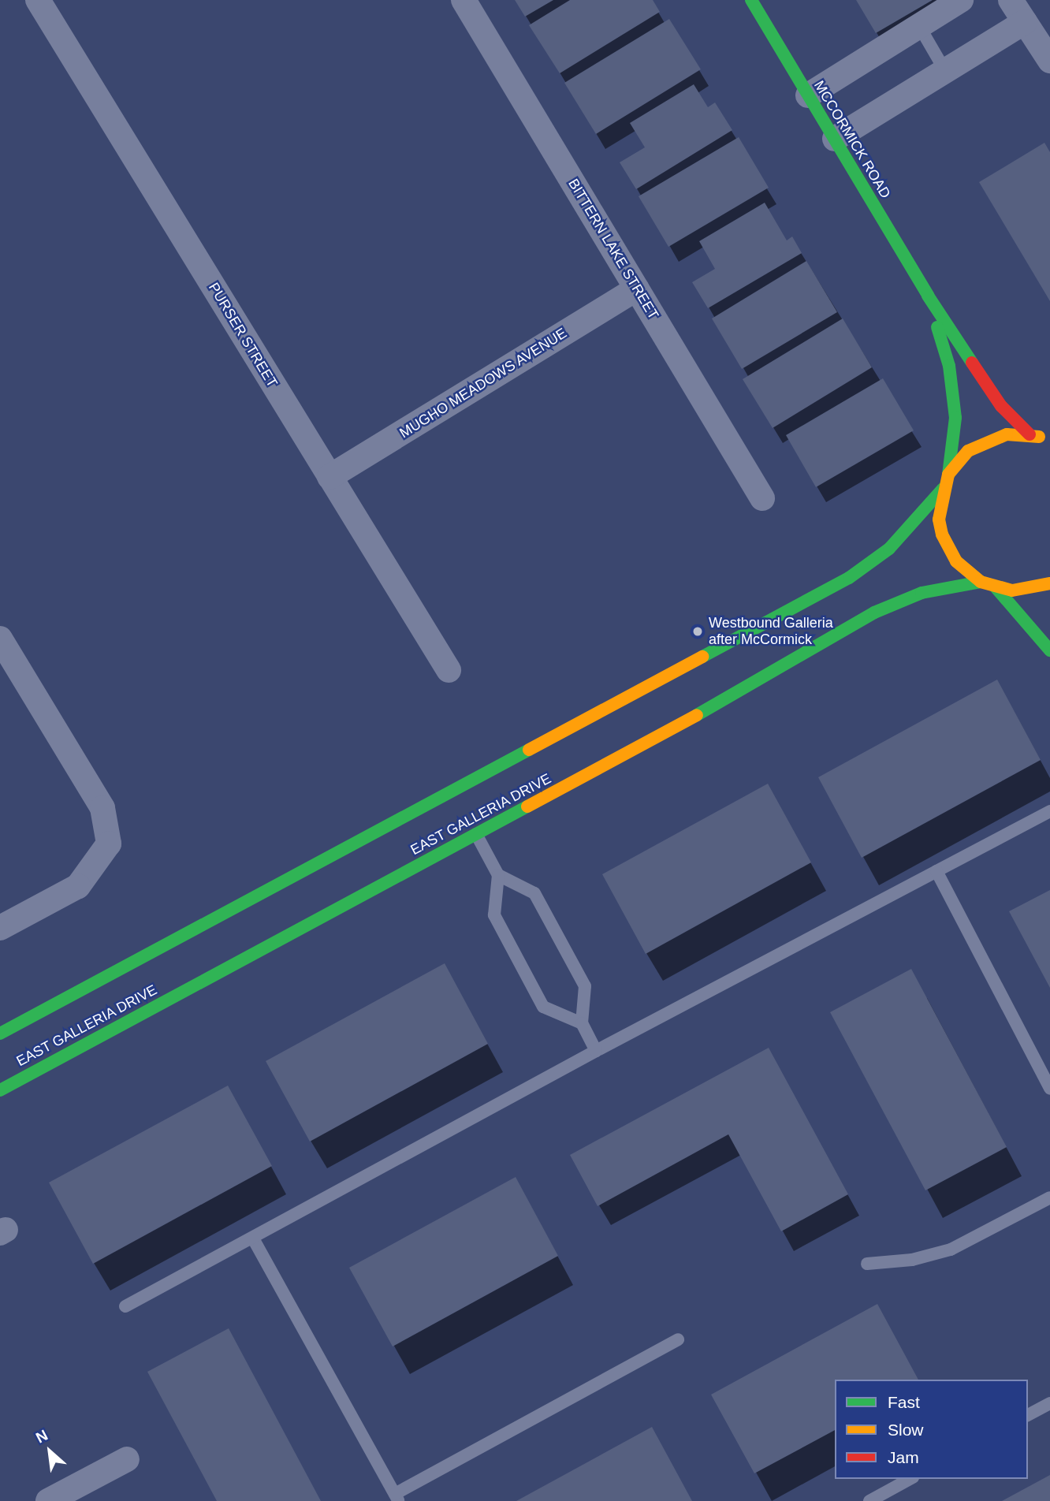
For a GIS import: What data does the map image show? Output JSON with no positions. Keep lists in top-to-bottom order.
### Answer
{
  "streets": {
    "main road": ["MCCORMICK ROAD", "EAST GALLERIA DRIVE"],
    "street": ["BITTERN LAKE STREET", "PURSER STREET", "MUGHO MEADOWS AVENUE"]
  },
  "crossings": [
    ["BITTERN LAKE STREET", "MUGHO MEADOWS AVENUE"],
    ["PURSER STREET", "MUGHO MEADOWS AVENUE"]
  ],
  "places": ["Westbound Galleria after McCormick"],
  "legend": ["Fast", "Slow", "Jam"],
  "north": "top left"
}
